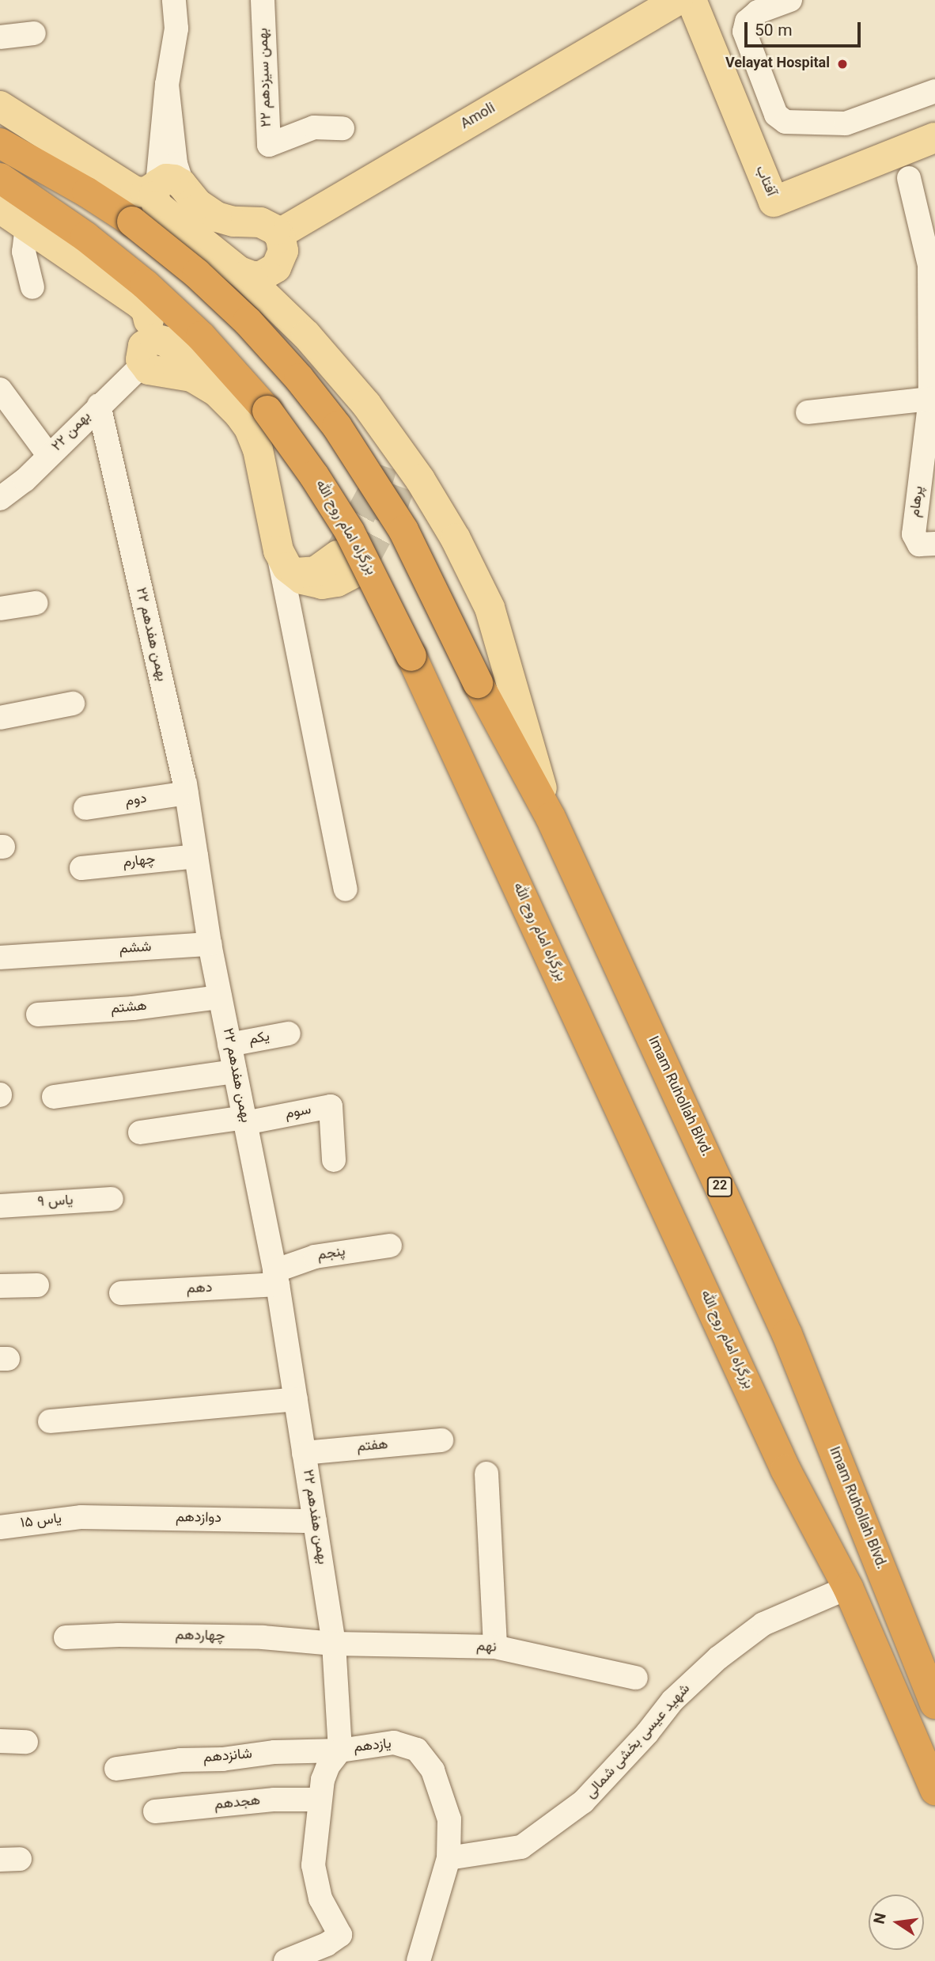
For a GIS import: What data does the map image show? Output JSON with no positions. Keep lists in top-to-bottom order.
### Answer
{
  "streets": {
    "highway": ["بزرگراه امام روح الله", "Imam Ruhollah Blvd.", "22"],
    "main road": ["Amoli", "آفتاب"],
    "street": [
      "۲۲ بهمن سیزدهم",
      "۲۲ بهمن",
      "پرهام",
      "۲۲ بهمن هفدهم",
      "دوم",
      "چهارم",
      "ششم",
      "هشتم",
      "یکم",
      "سوم",
      "یاس ۹",
      "پنجم",
      "دهم",
      "هفتم",
      "دوازدهم",
      "یاس ۱۵",
      "چهاردهم",
      "نهم",
      "شهید عیسی بخشی شمالی",
      "یازدهم",
      "شانزدهم",
      "هجدهم"
    ]
  },
  "crossings": [
    ["۲۲ بهمن", "۲۲ بهمن هفدهم"],
    ["بزرگراه امام روح الله", "شهید عیسی بخشی شمالی"],
    ["۲۲ بهمن هفدهم", "دوم"],
    ["۲۲ بهمن هفدهم", "چهارم"],
    ["۲۲ بهمن هفدهم", "ششم"],
    ["۲۲ بهمن هفدهم", "هشتم"],
    ["۲۲ بهمن هفدهم", "یکم"],
    ["۲۲ بهمن هفدهم", "سوم"],
    ["۲۲ بهمن هفدهم", "پنجم"],
    ["۲۲ بهمن هفدهم", "دهم"],
    ["۲۲ بهمن هفدهم", "هفتم"],
    ["۲۲ بهمن هفدهم", "دوازدهم"],
    ["۲۲ بهمن هفدهم", "چهاردهم"],
    ["۲۲ بهمن هفدهم", "نهم"],
    ["۲۲ بهمن هفدهم", "یازدهم"],
    ["۲۲ بهمن هفدهم", "شانزدهم"],
    ["پنجم", "دهم"],
    ["دوازدهم", "یاس ۱۵"],
    ["چهاردهم", "نهم"],
    ["شهید عیسی بخشی شمالی", "یازدهم"],
    ["یازدهم", "شانزدهم"],
    ["یازدهم", "هجدهم"]
  ],
  "places": ["Velayat Hospital"],
  "scale_bar": "50 m",
  "north": "left"
}
